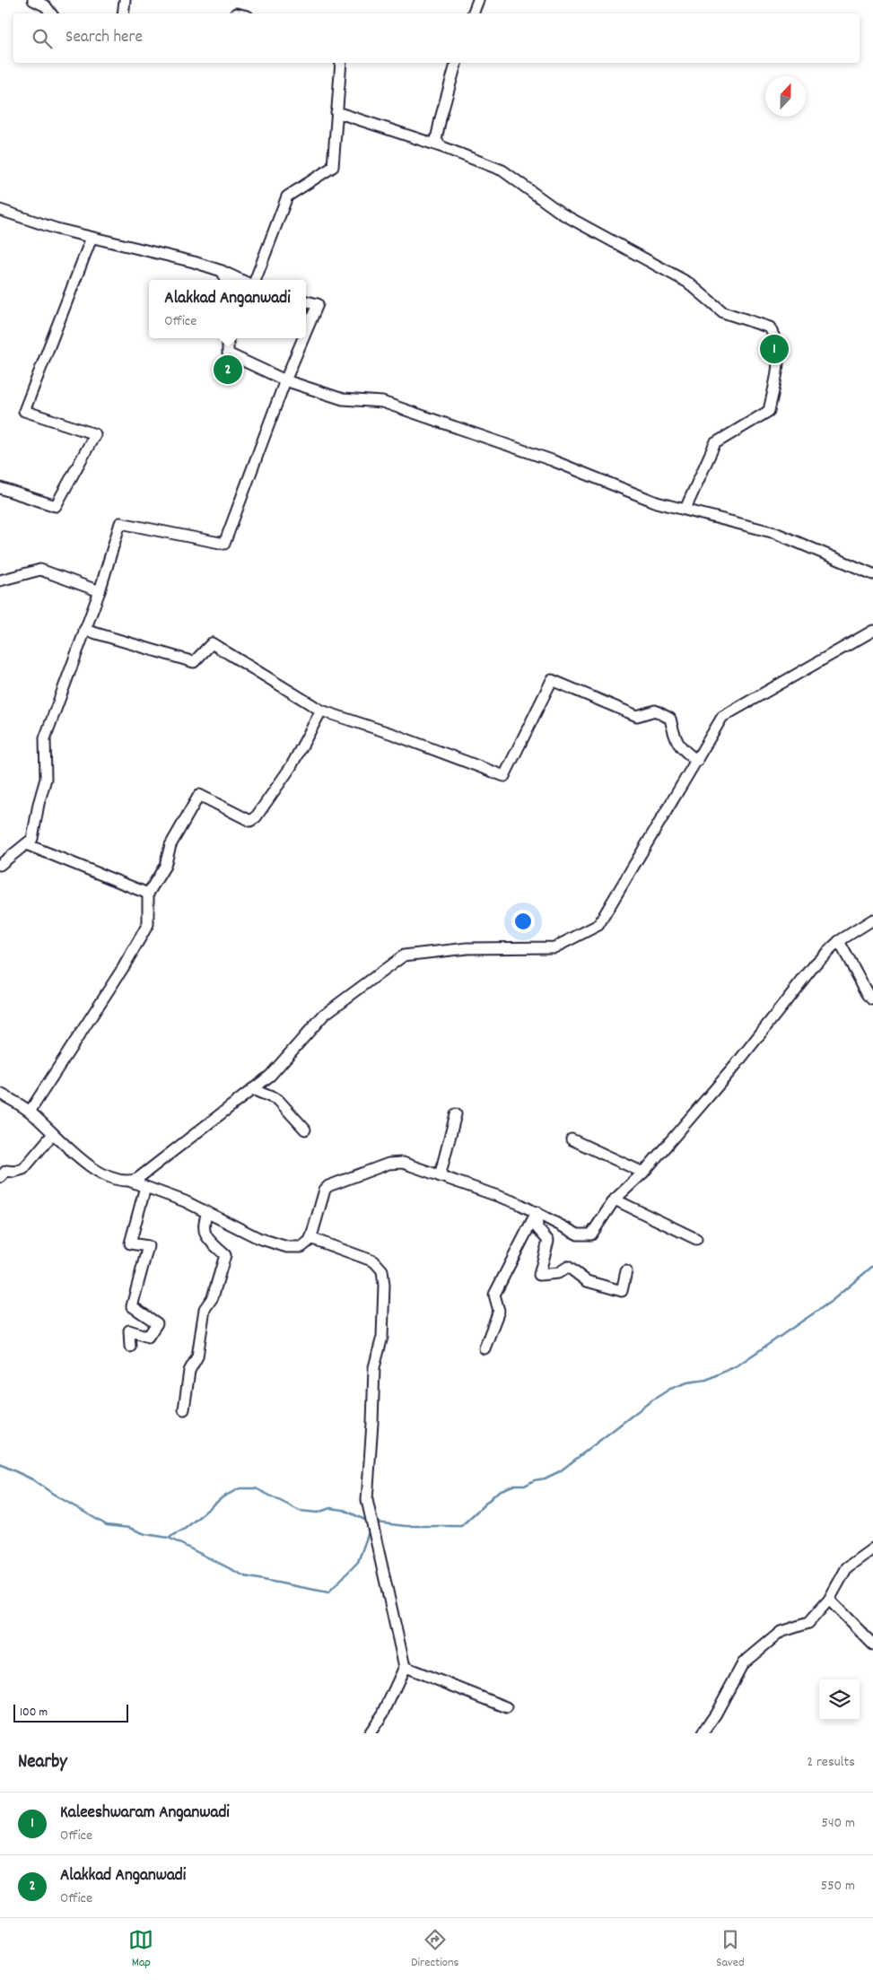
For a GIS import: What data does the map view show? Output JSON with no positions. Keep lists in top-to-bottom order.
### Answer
{
  "scale_bar": "100 m",
  "north": "top",
  "page": {
    "search": "Search here",
    "popup": ["Alakkad Anganwadi", "Office"],
    "pins": ["1", "2"],
    "scale": "100 m",
    "heading": ["Nearby", "2 results"],
    "list": [
      {
        "mark": "1",
        "name": "Kaleeshwaram Anganwadi",
        "note": "Office",
        "value": "540 m"
      },
      {
        "mark": "2",
        "name": "Alakkad Anganwadi",
        "note": "Office",
        "value": "550 m"
      }
    ],
    "nav": ["Map", "Directions", "Saved"]
  }
}
